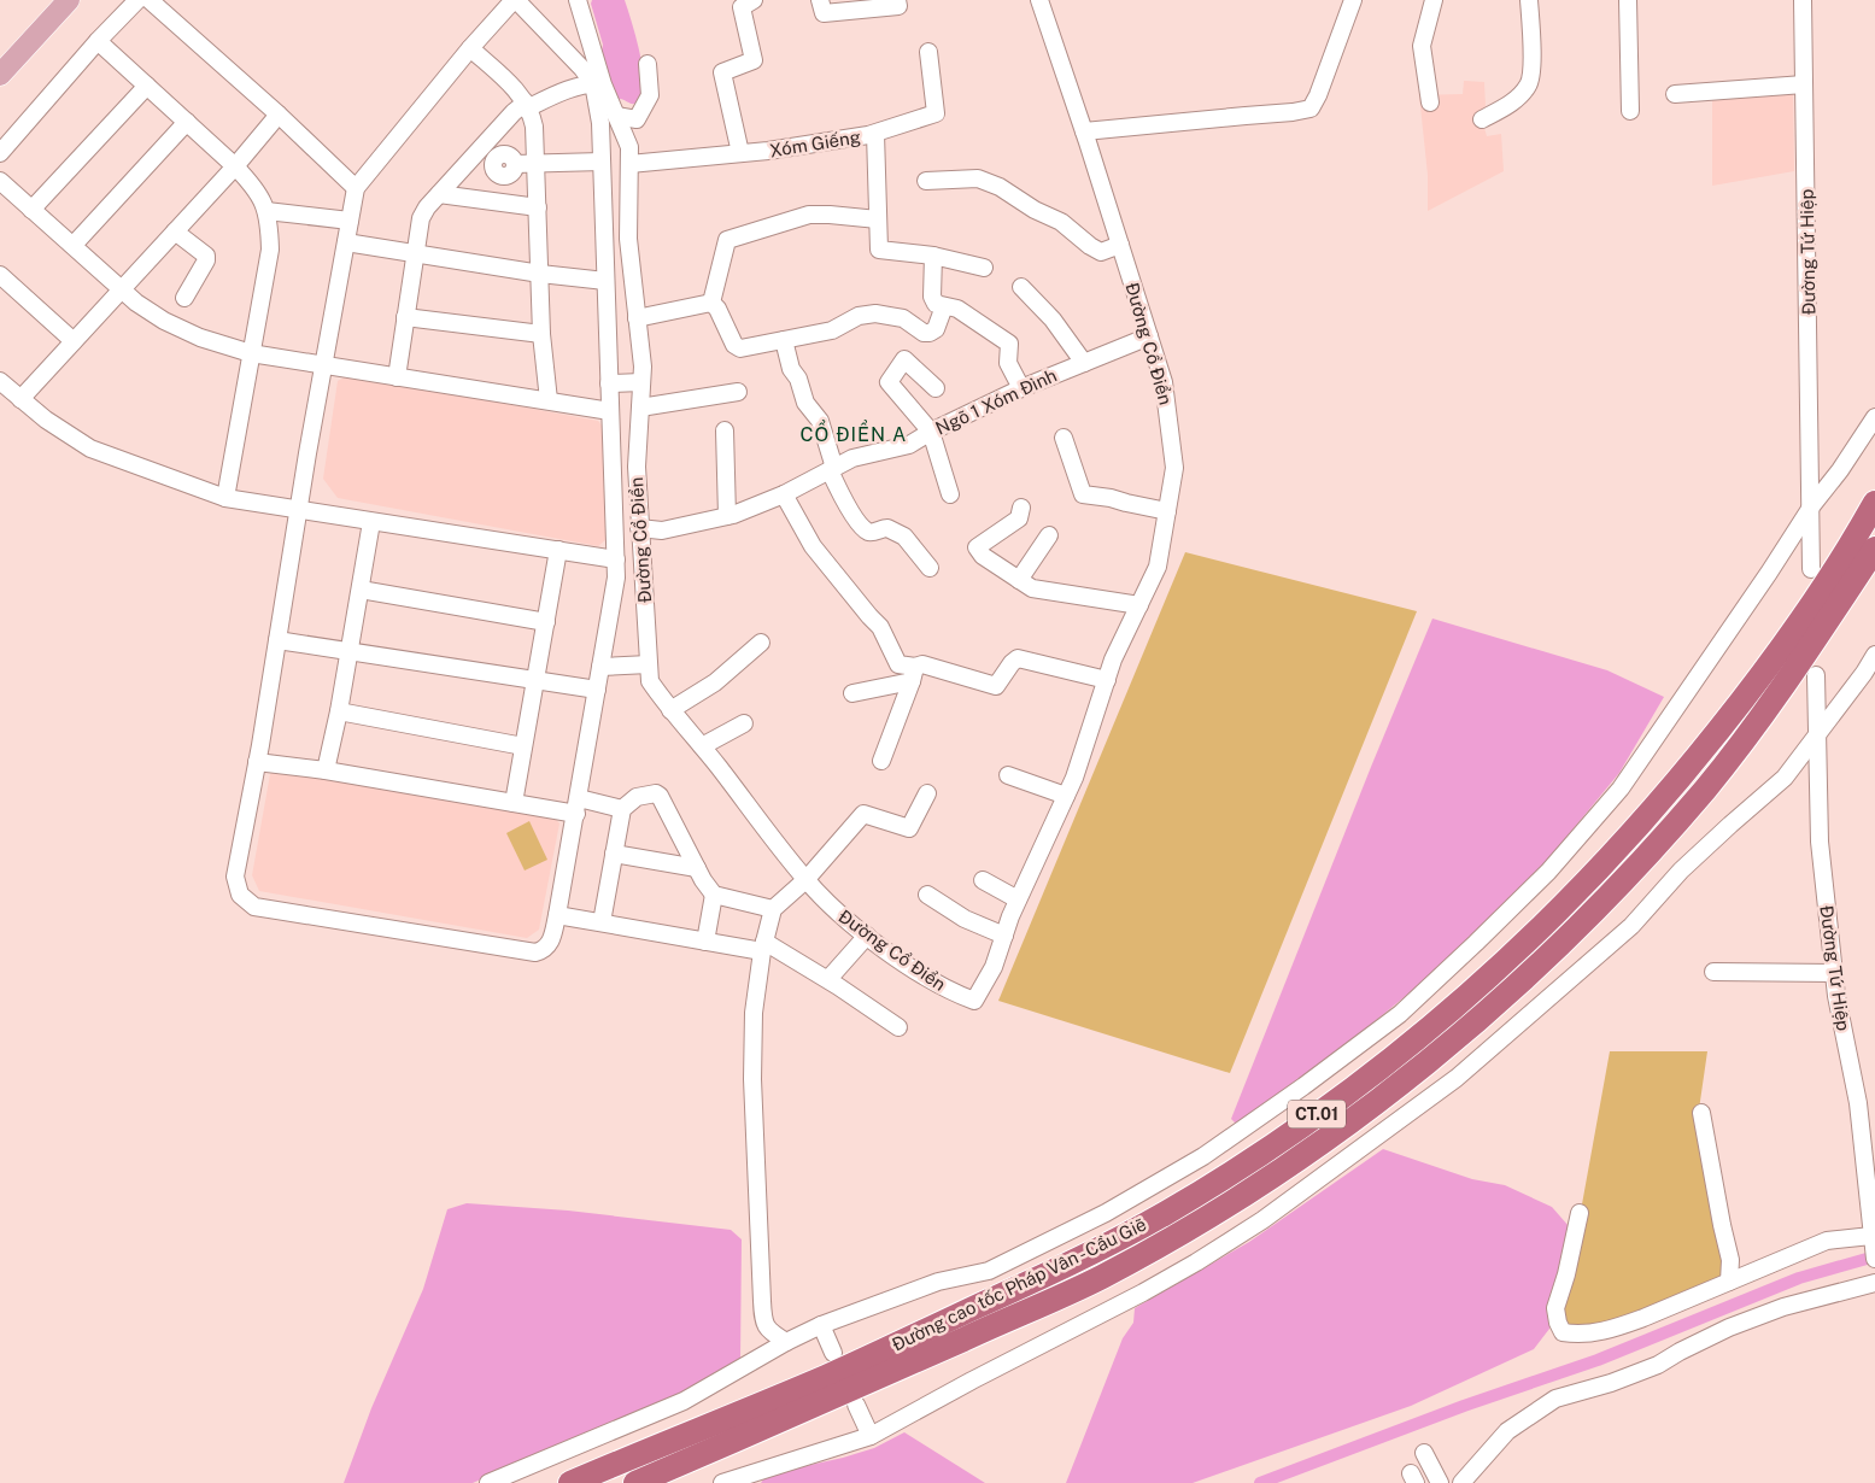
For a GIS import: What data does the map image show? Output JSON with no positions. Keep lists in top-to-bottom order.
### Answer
{
  "streets": {
    "highway": ["CT.01", "Đường cao tốc Pháp Vân - Cầu Giẽ"],
    "street": [
      "Xóm Giếng",
      "Đường Tứ Hiệp",
      "Đường Cổ Điển",
      "Ngõ 1 Xóm Đình"
    ]
  },
  "crossings": [
    ["Xóm Giếng", "Đường Cổ Điển"],
    ["Đường Cổ Điển", "Ngõ 1 Xóm Đình"]
  ],
  "districts": ["CỔ ĐIỂN A"]
}
